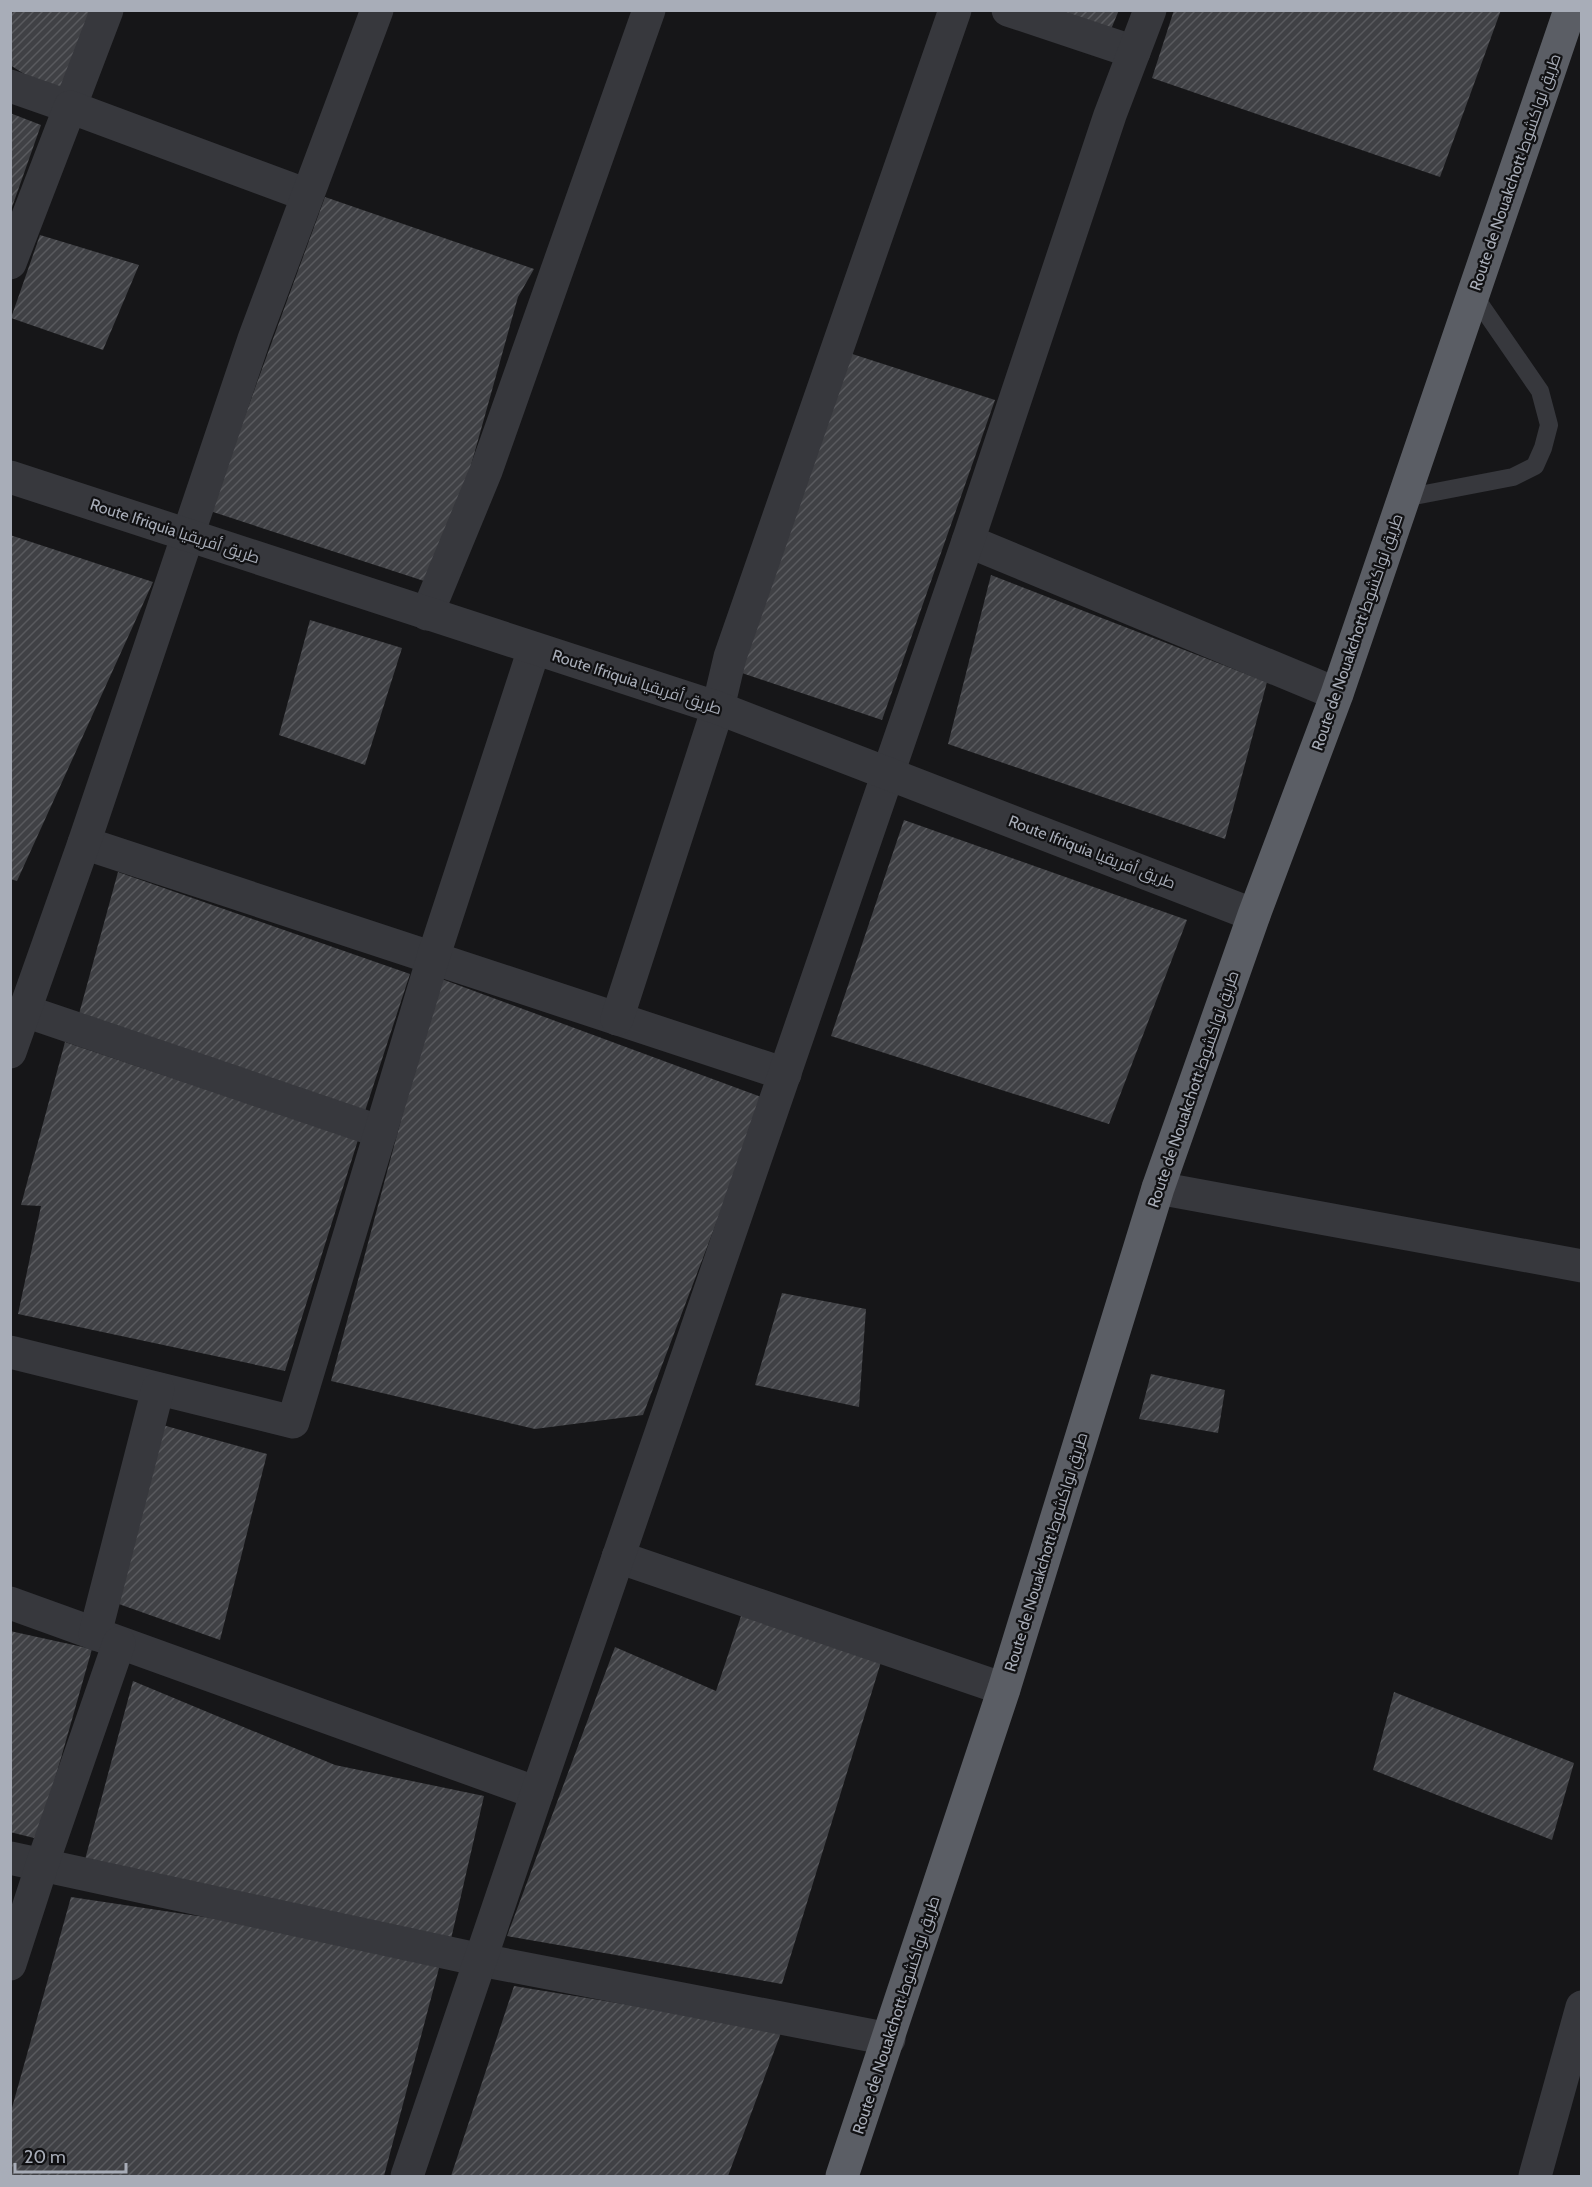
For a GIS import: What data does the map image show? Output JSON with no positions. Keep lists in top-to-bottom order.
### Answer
{
  "streets": {
    "highway": ["Route de Nouakchott طريق نواكشوط"],
    "street": ["Route Ifriquia طريق أفريقيا"]
  },
  "crossings": [
    ["Route de Nouakchott طريق نواكشوط", "Route Ifriquia طريق أفريقيا"]
  ],
  "scale_bar": "20 m"
}
